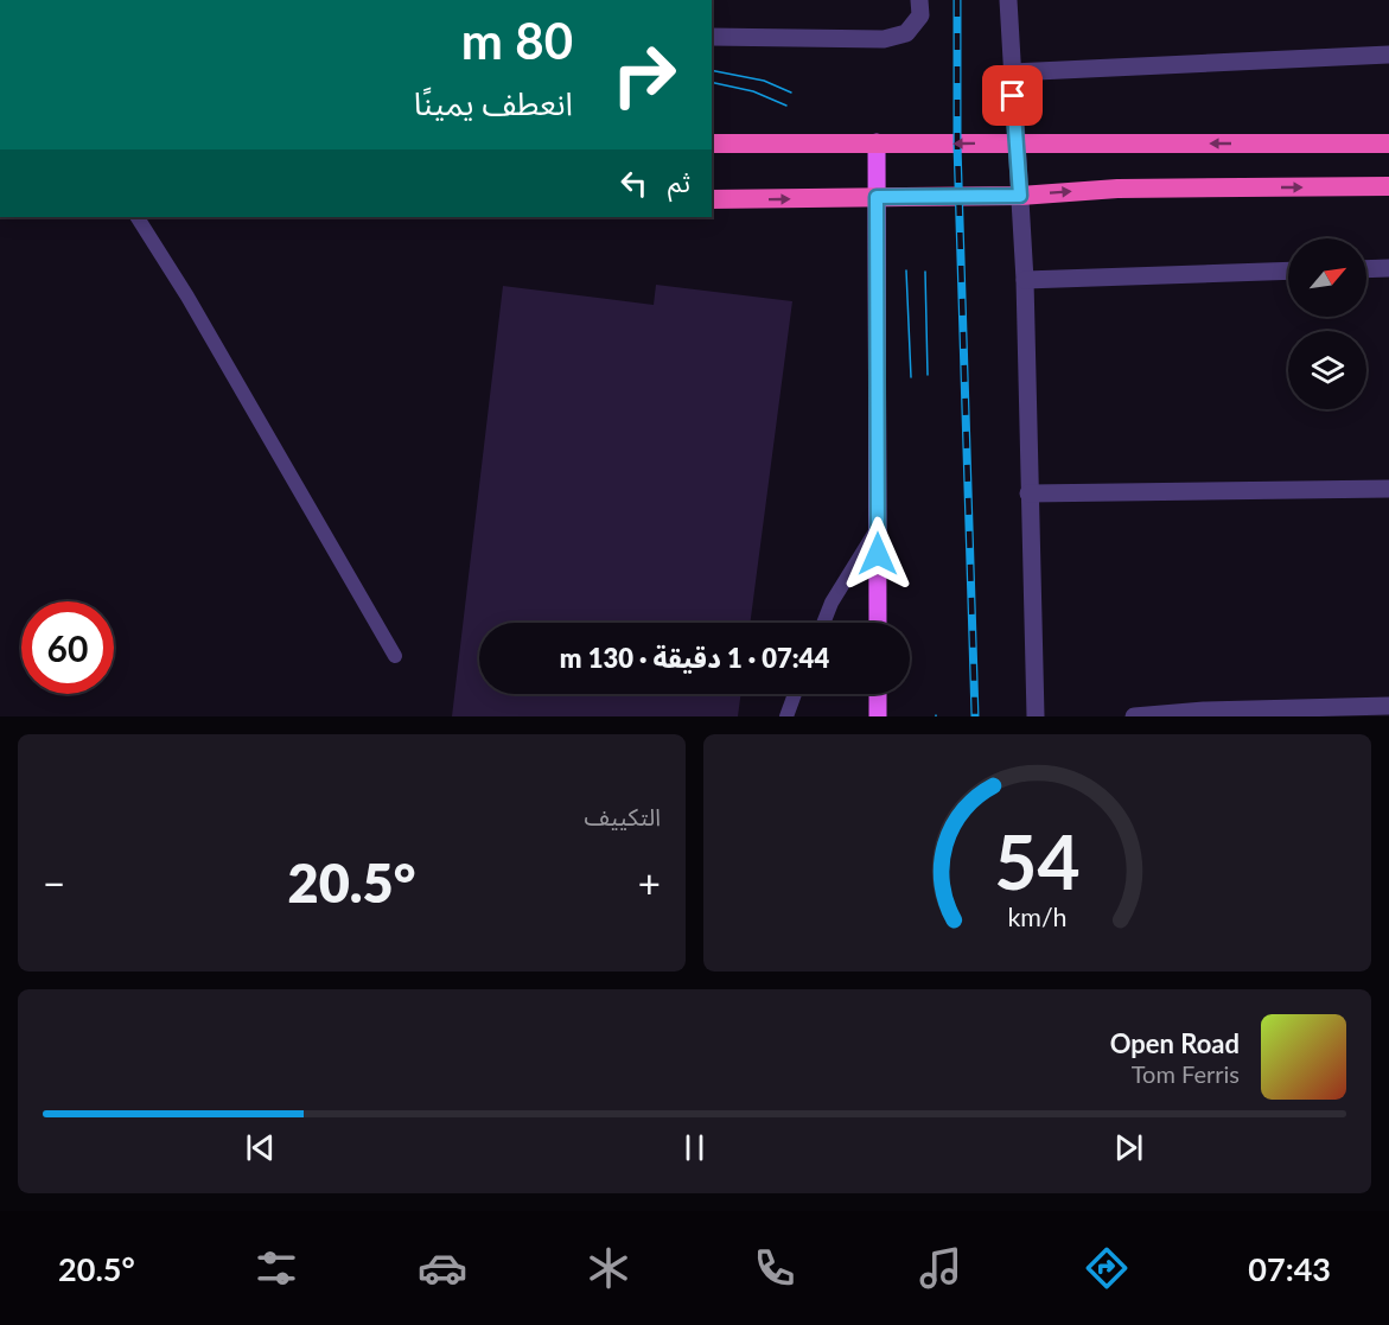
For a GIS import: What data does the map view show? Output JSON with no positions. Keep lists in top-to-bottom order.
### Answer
{
  "north": "top right",
  "page": {
    "turn": ["80 m", "انعطف يمينًا"],
    "then": "ثم",
    "limit": "60",
    "trip": "07:44 · 1 دقيقة · 130 m",
    "tile": "التكييف",
    "heat": ["−", "20.5°", "+"],
    "song": ["Open Road", "Tom Ferris"],
    "tabs": ["07:43", "20.5°"],
    "gauge": ["54", "km/h"]
  }
}
